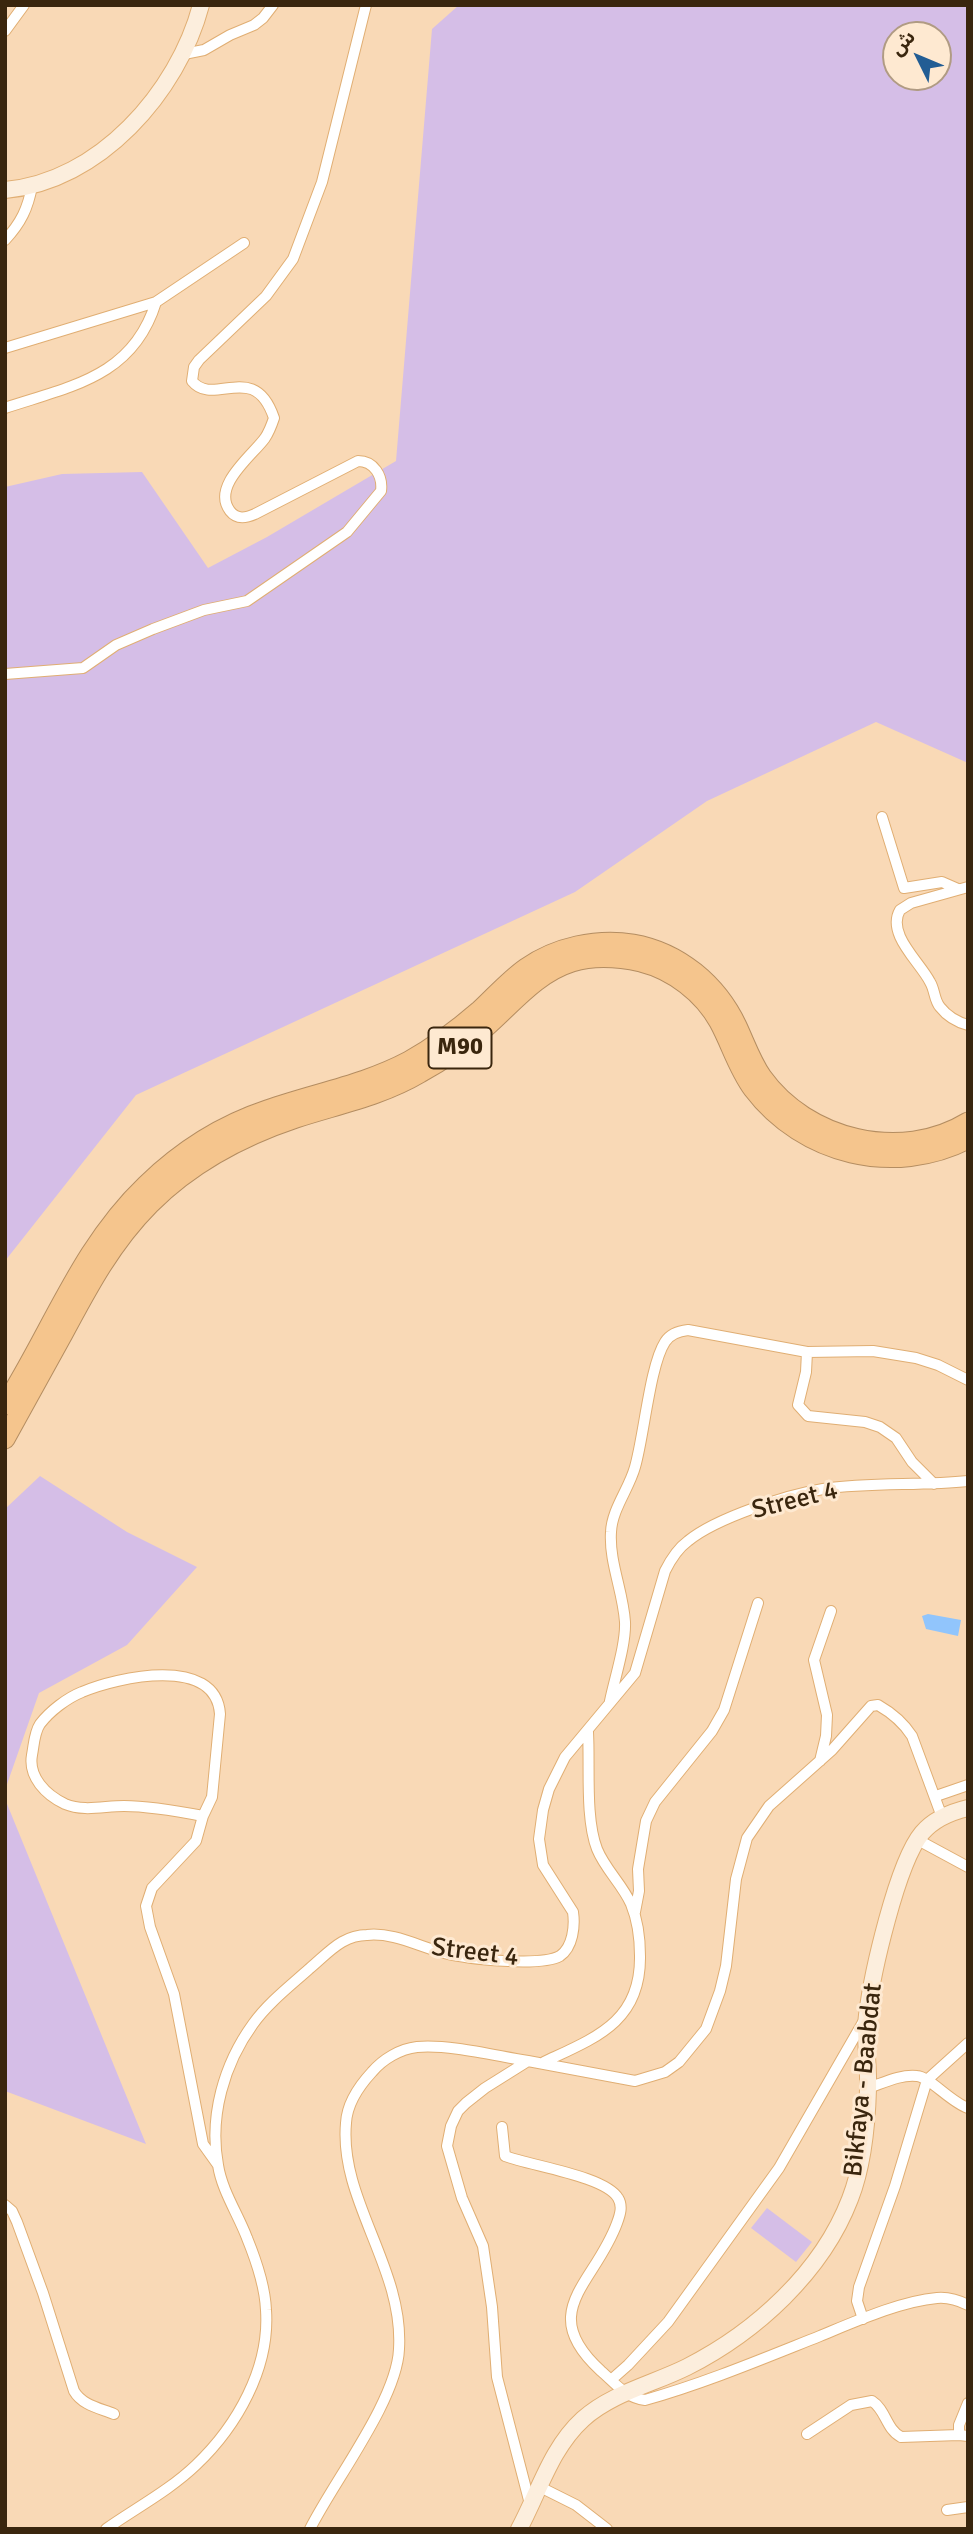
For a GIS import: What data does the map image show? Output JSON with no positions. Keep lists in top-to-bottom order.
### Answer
{
  "streets": {
    "highway": ["M90"],
    "main road": ["Bikfaya - Baabdat"],
    "street": ["Street 4"]
  },
  "north": "top left"
}
